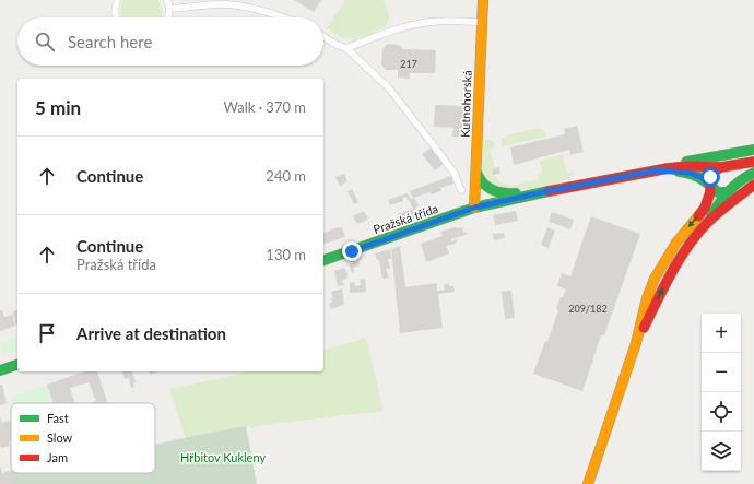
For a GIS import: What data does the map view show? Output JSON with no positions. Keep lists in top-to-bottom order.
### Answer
{
  "streets": {
    "main road": ["Kutnohorská", "Pražská třída"]
  },
  "crossings": [
    ["Kutnohorská", "Pražská třída"]
  ],
  "parks": ["Hřbitov Kukleny"],
  "house_numbers": ["217", "209/182"],
  "legend": ["Fast", "Slow", "Jam"],
  "page": {
    "search": "Search here",
    "heading": ["5 min", "Walk · 370 m"],
    "list": [
      ["Continue", "240 m"],
      ["Continue", "Pražská třída", "130 m"],
      "Arrive at destination"
    ],
    "map_buttons": ["+", "−"]
  }
}
